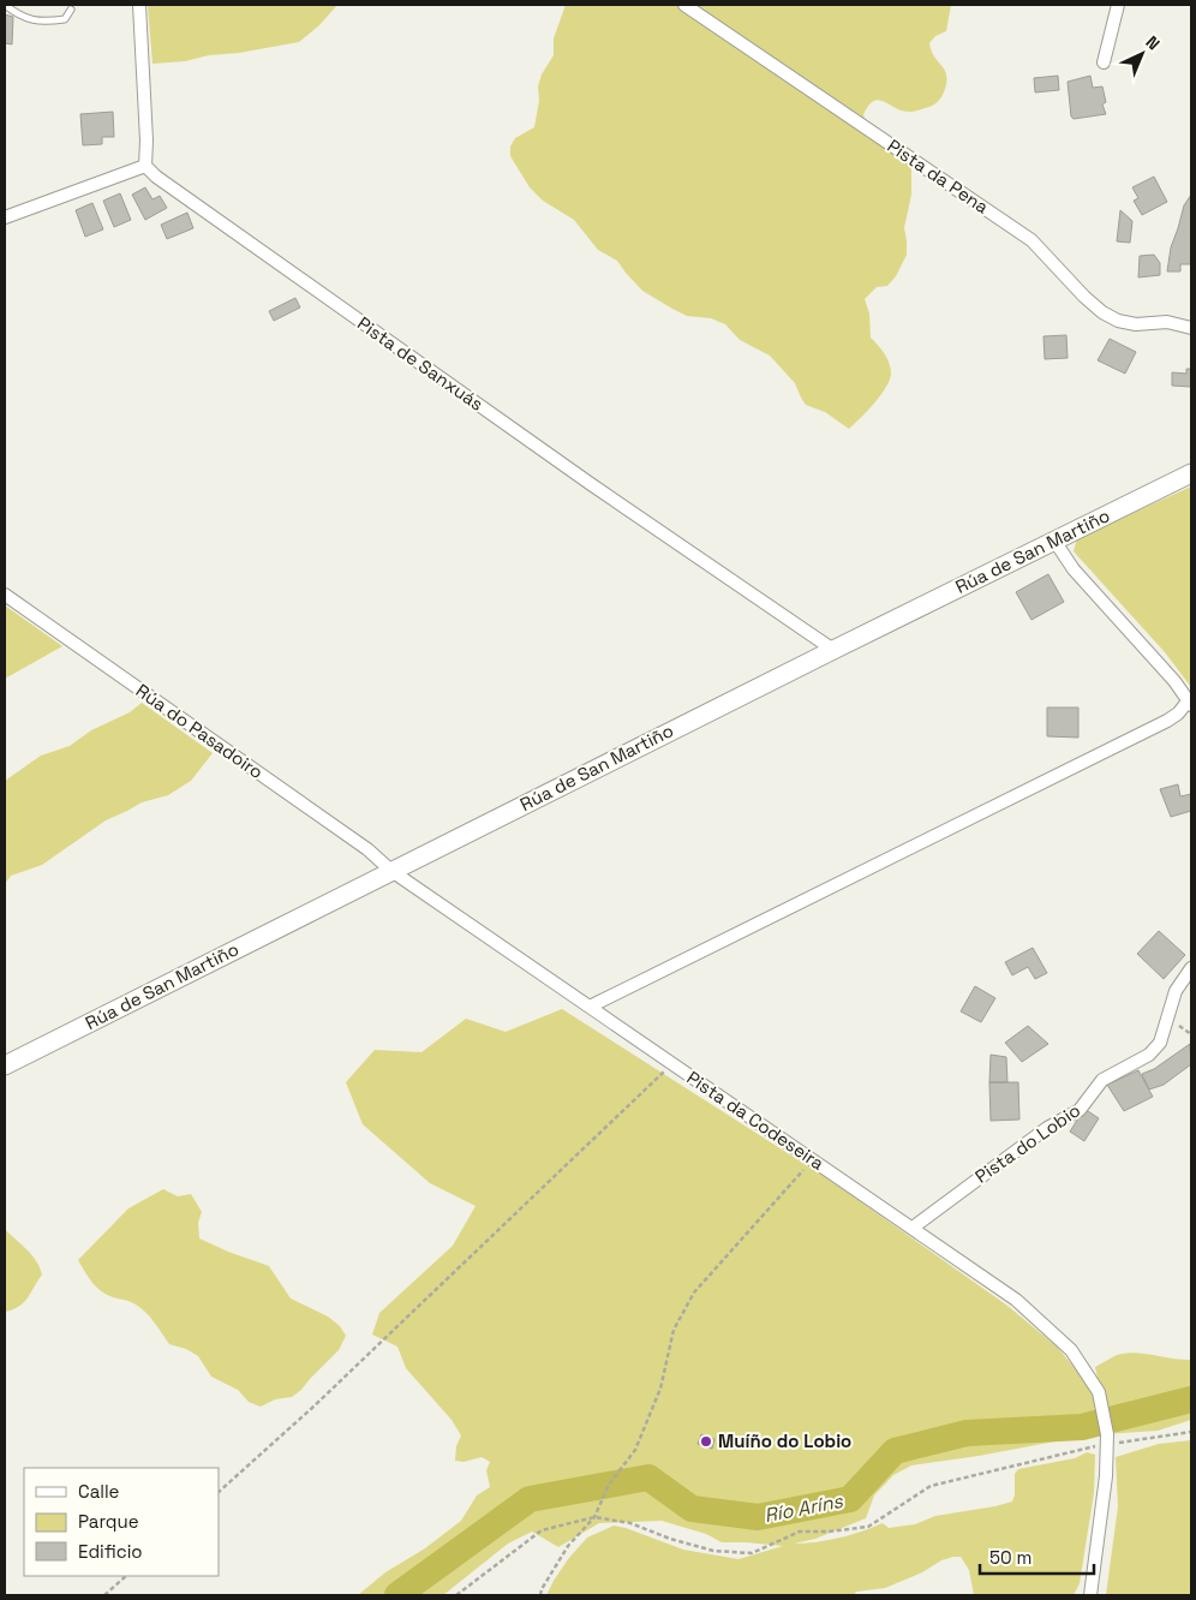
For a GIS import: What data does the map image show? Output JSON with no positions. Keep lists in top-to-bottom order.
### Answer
{
  "streets": {
    "street": [
      "Pista da Pena",
      "Pista de Sanxuás",
      "Rúa de San Martiño",
      "Rúa do Pasadoiro",
      "Pista da Codeseira",
      "Pista do Lobio"
    ]
  },
  "crossings": [
    ["Pista de Sanxuás", "Rúa de San Martiño"],
    ["Rúa de San Martiño", "Rúa do Pasadoiro"],
    ["Rúa de San Martiño", "Pista da Codeseira"],
    ["Rúa do Pasadoiro", "Pista da Codeseira"],
    ["Pista da Codeseira", "Pista do Lobio"]
  ],
  "water": ["Río Aríns"],
  "places": ["Muíño do Lobio"],
  "legend": ["Calle", "Parque", "Edificio"],
  "scale_bar": "50 m",
  "north": "top right"
}
